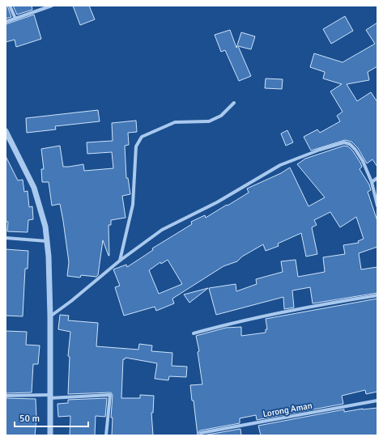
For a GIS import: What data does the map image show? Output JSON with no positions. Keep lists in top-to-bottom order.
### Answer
{
  "streets": {
    "street": ["Lorong Aman"]
  },
  "scale_bar": "50 m"
}
